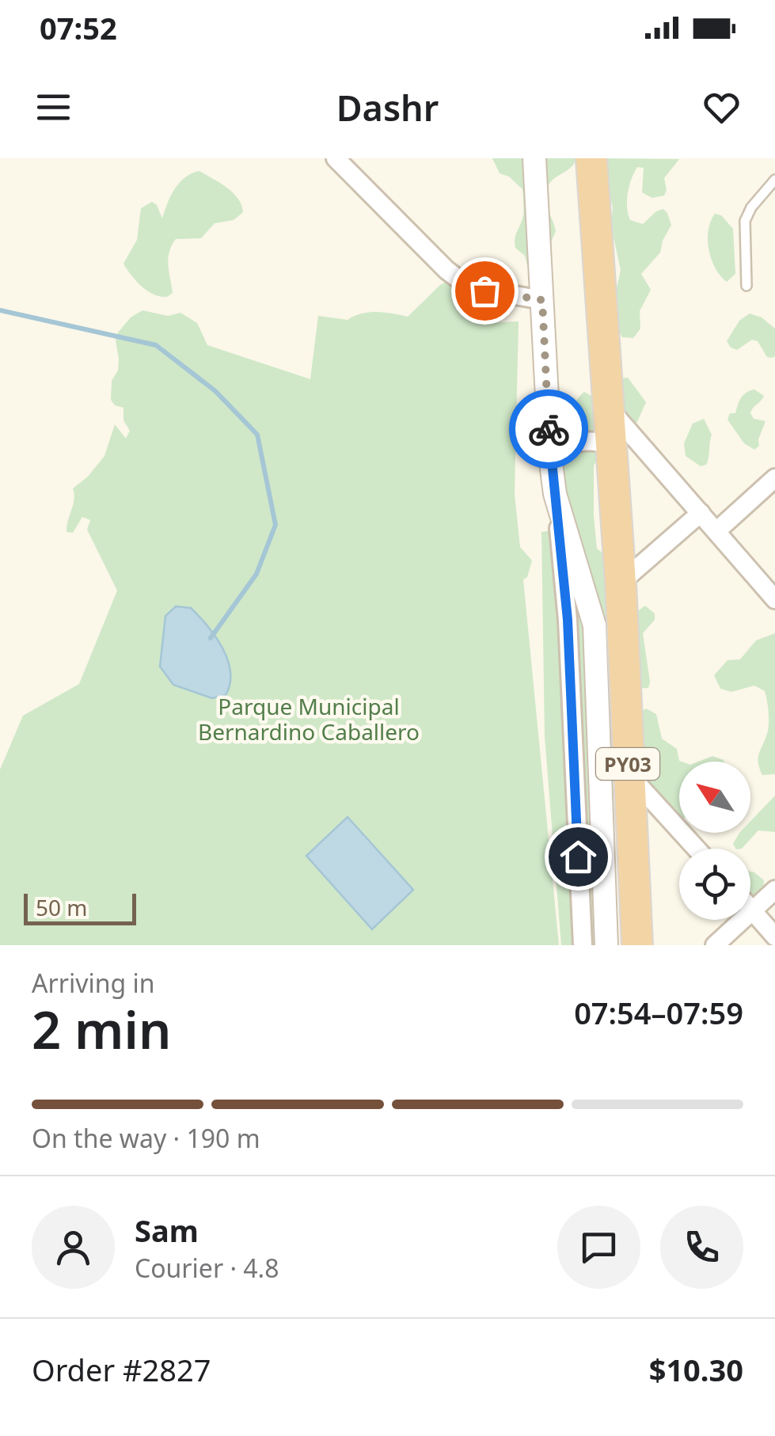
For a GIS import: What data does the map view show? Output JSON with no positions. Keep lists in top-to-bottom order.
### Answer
{
  "streets": {
    "highway": ["PY03"]
  },
  "parks": ["Parque Municipal Bernardino Caballero"],
  "scale_bar": "50 m",
  "north": "top left",
  "page": {
    "status": "07:52",
    "header": "Dashr",
    "scale": "50 m",
    "heading": ["2 min", "Arriving in", "07:54–07:59"],
    "panel": [
      "Sam",
      "Courier · 4.8",
      "Order #2827",
      "$10.30"
    ],
    "bar": "On the way · 190 m"
  }
}
